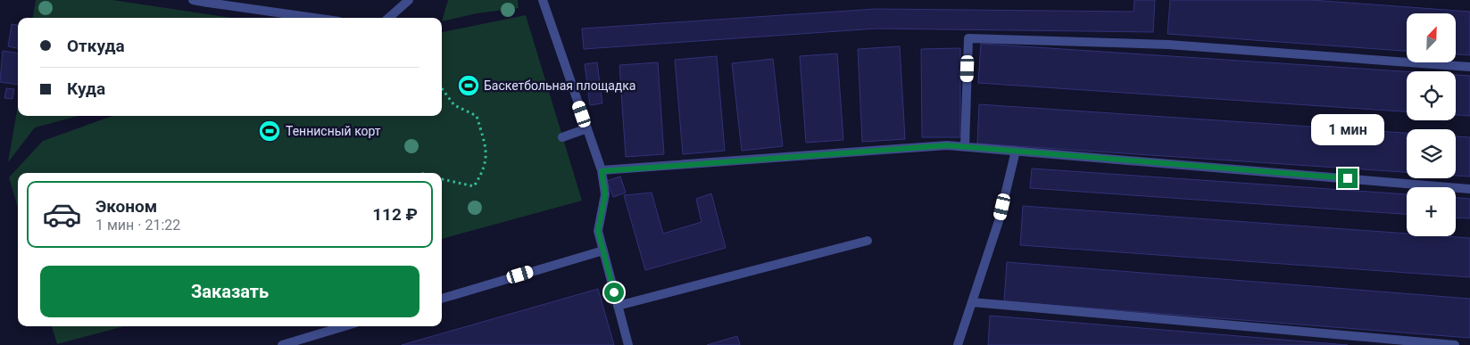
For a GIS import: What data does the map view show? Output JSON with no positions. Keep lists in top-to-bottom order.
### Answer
{
  "places": {
    "sports": ["Баскетбольная площадка", "Теннисный корт"]
  },
  "north": "top right",
  "page": {
    "map_buttons": "+",
    "banner": ["Откуда", "Куда"],
    "bubble": "1 мин",
    "list": [
      {
        "name": "Эконом",
        "note": "1 мин · 21:22",
        "value": "112 ₽"
      }
    ],
    "buttons": "Заказать"
  }
}
